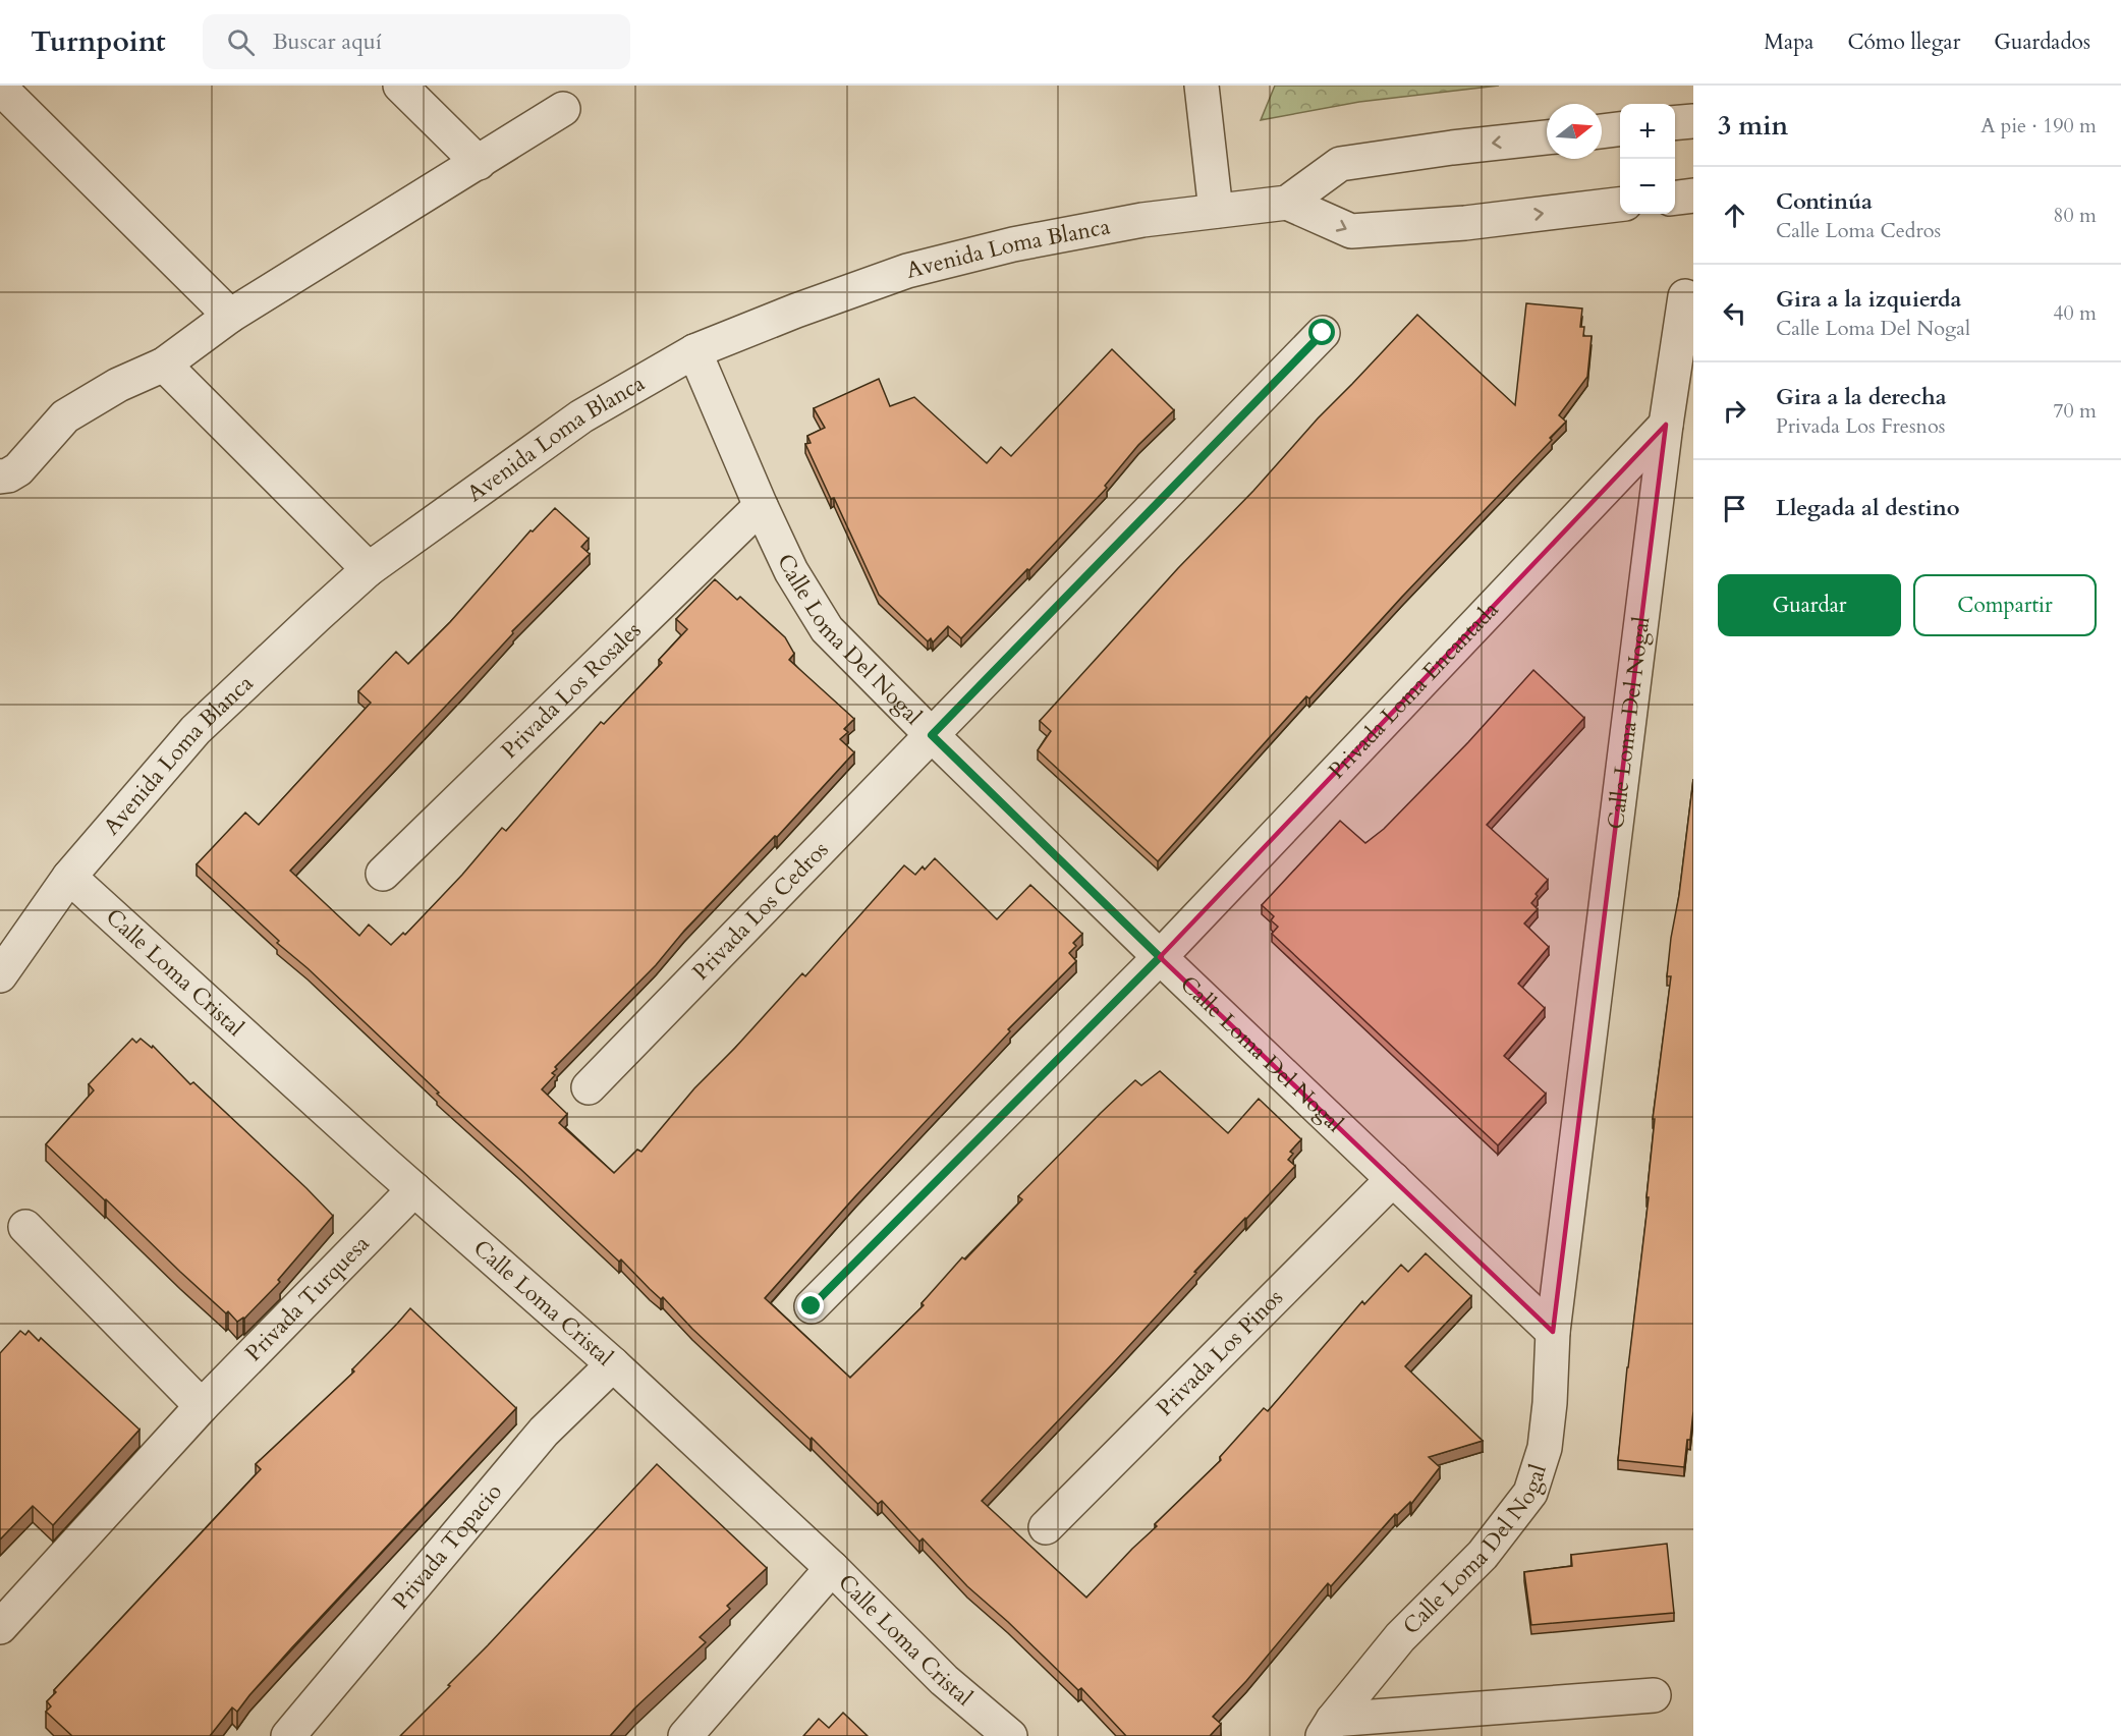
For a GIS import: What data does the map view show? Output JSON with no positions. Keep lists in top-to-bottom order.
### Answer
{
  "streets": {
    "street": [
      "Avenida Loma Blanca",
      "Calle Loma Del Nogal",
      "Privada Los Rosales",
      "Privada Loma Encantada",
      "Privada Los Cedros",
      "Calle Loma Cristal",
      "Privada Turquesa",
      "Privada Los Pinos",
      "Privada Topacio"
    ]
  },
  "crossings": [
    ["Avenida Loma Blanca", "Calle Loma Del Nogal"],
    ["Avenida Loma Blanca", "Calle Loma Cristal"],
    ["Calle Loma Del Nogal", "Privada Los Rosales"],
    ["Calle Loma Del Nogal", "Privada Loma Encantada"],
    ["Calle Loma Del Nogal", "Privada Los Cedros"],
    ["Calle Loma Del Nogal", "Privada Los Pinos"],
    ["Calle Loma Cristal", "Privada Turquesa"],
    ["Calle Loma Cristal", "Privada Topacio"]
  ],
  "north": "right",
  "page": {
    "header": "Turnpoint",
    "search": "Buscar aquí",
    "nav": ["Mapa", "Cómo llegar", "Guardados"],
    "heading": ["3 min", "A pie · 190 m"],
    "map_buttons": ["+", "−"],
    "list": [
      ["Continúa", "Calle Loma Cedros", "80 m"],
      ["Gira a la izquierda", "Calle Loma Del Nogal", "40 m"],
      ["Gira a la derecha", "Privada Los Fresnos", "70 m"],
      "Llegada al destino"
    ],
    "buttons": ["Guardar", "Compartir"]
  }
}
